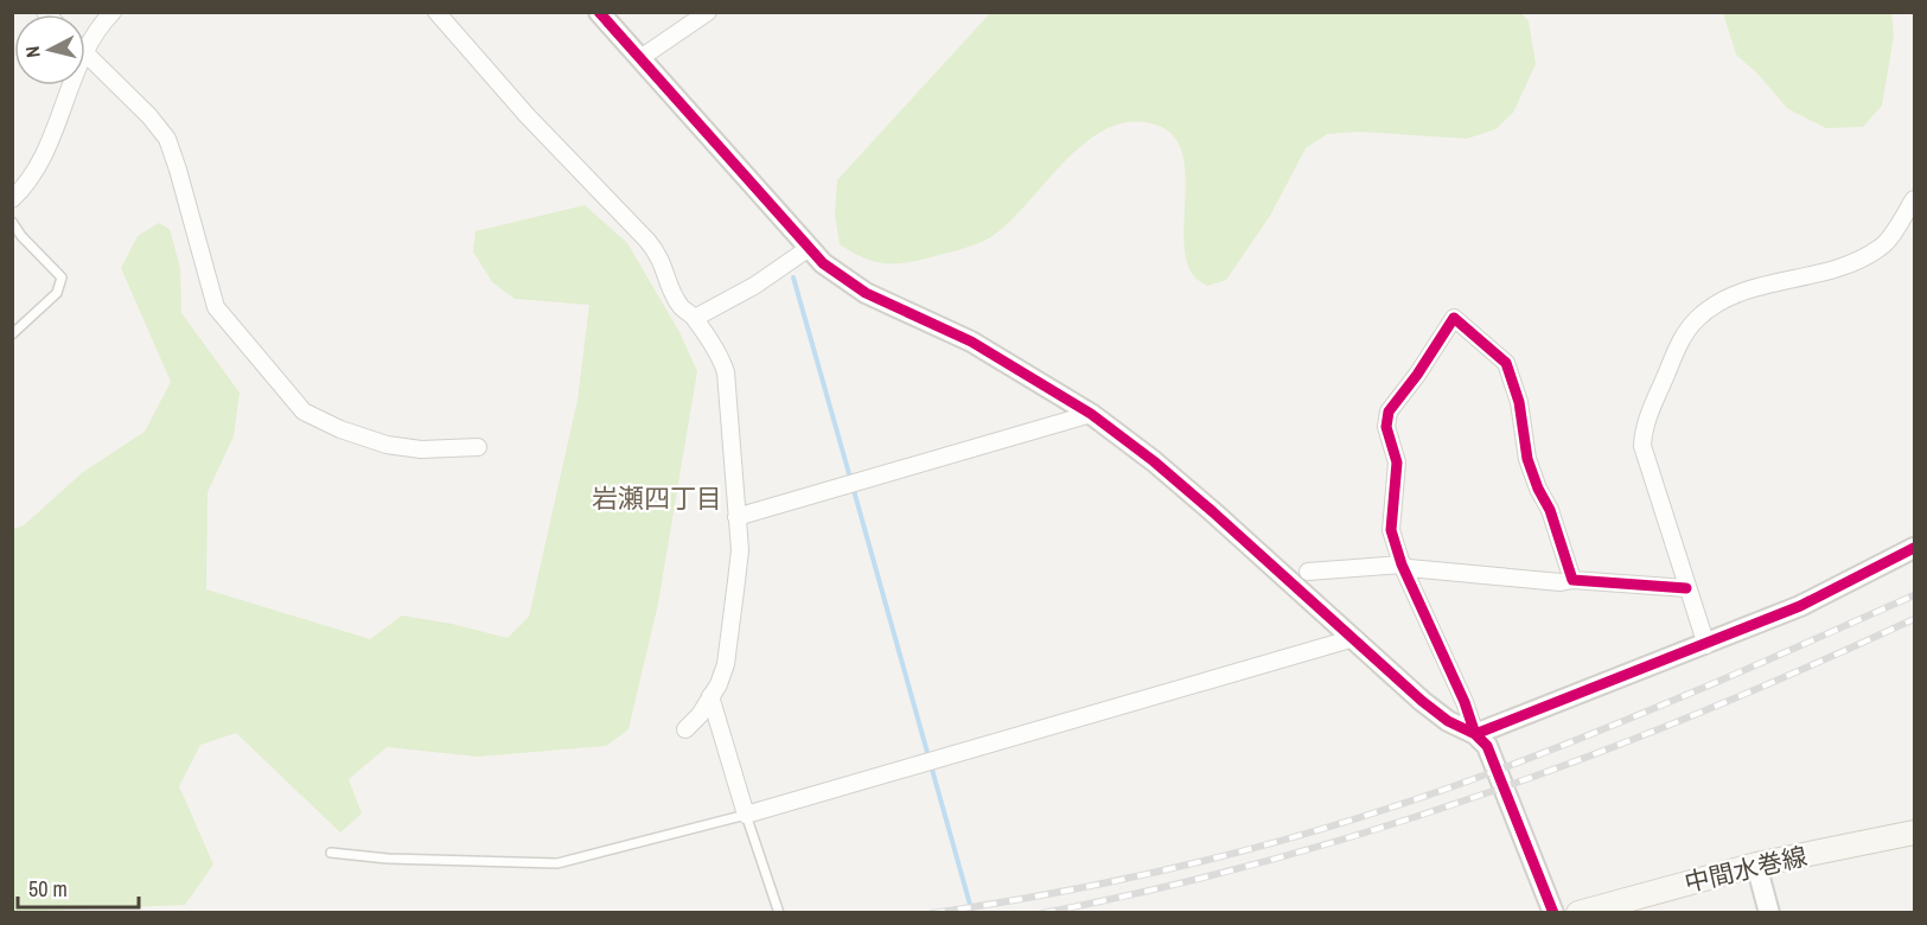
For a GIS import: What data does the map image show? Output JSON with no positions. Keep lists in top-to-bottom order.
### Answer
{
  "streets": {
    "main road": ["中間水巻線"]
  },
  "districts": ["岩瀬四丁目"],
  "scale_bar": "50 m",
  "north": "left"
}
